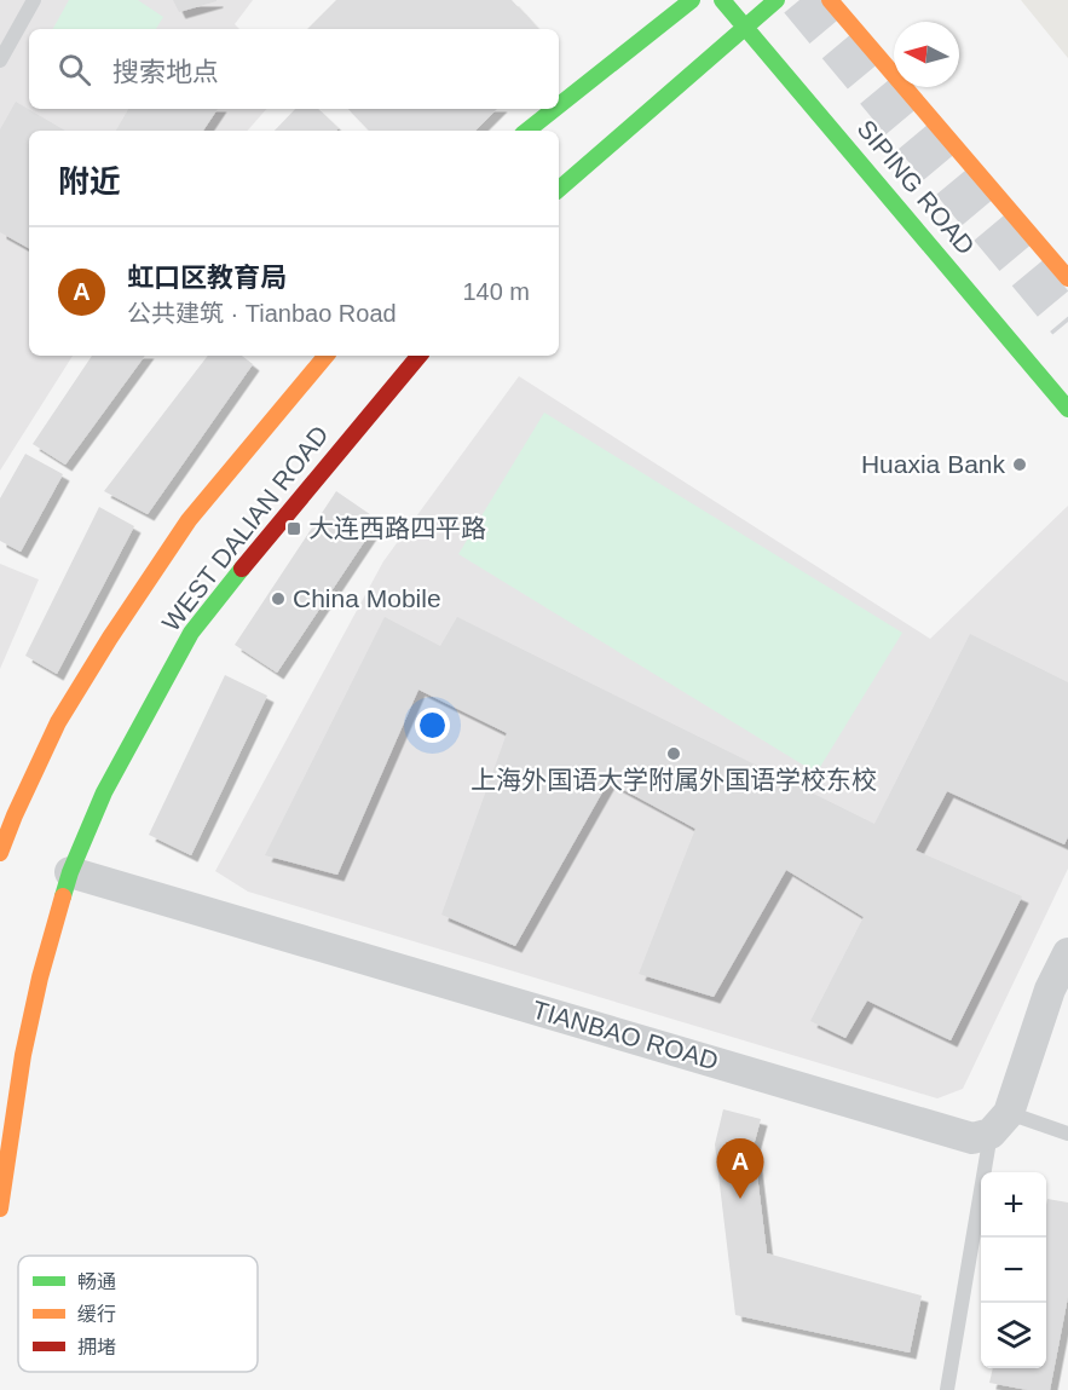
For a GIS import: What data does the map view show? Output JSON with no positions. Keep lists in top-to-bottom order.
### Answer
{
  "streets": {
    "main road": ["SIPING ROAD", "WEST DALIAN ROAD"],
    "street": ["TIANBAO ROAD"]
  },
  "crossings": [
    ["WEST DALIAN ROAD", "TIANBAO ROAD"]
  ],
  "places": {
    "other": ["Huaxia Bank", "China Mobile", "上海外国语大学附属外国语学校东校"],
    "transit": ["大连西路四平路"]
  },
  "legend": ["畅通", "缓行", "拥堵"],
  "north": "left",
  "page": {
    "search": "搜索地点",
    "heading": "附近",
    "list": [
      {
        "mark": "A",
        "name": "虹口区教育局",
        "note": "公共建筑 · Tianbao Road",
        "value": "140 m"
      }
    ],
    "pins": "A",
    "map_buttons": ["+", "−"]
  }
}
